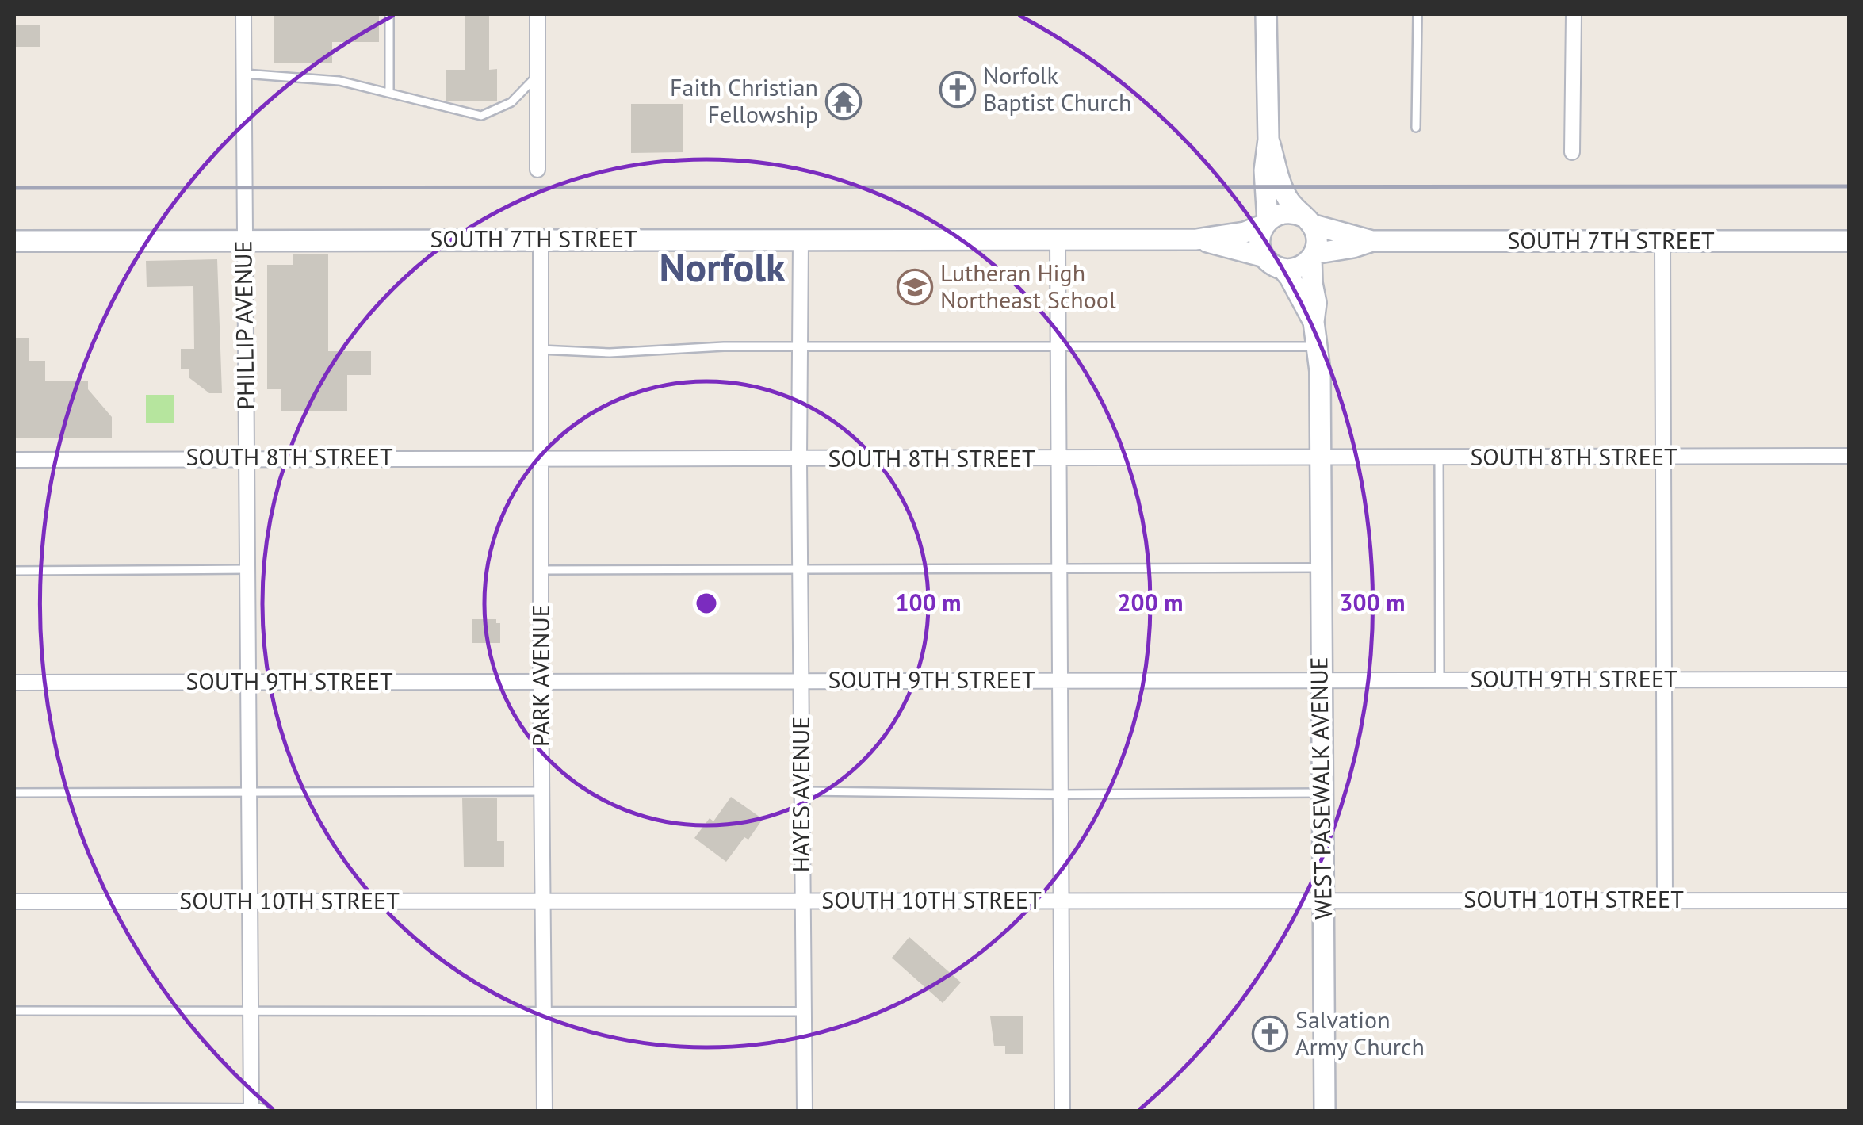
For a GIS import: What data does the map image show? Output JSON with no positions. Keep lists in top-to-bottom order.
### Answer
{
  "streets": {
    "street": [
      "SOUTH 7TH STREET",
      "PHILLIP AVENUE",
      "SOUTH 8TH STREET",
      "PARK AVENUE",
      "SOUTH 9TH STREET",
      "WEST PASEWALK AVENUE",
      "HAYES AVENUE",
      "SOUTH 10TH STREET"
    ]
  },
  "crossings": [
    ["SOUTH 7TH STREET", "PHILLIP AVENUE"],
    ["SOUTH 7TH STREET", "PARK AVENUE"],
    ["SOUTH 7TH STREET", "WEST PASEWALK AVENUE"],
    ["SOUTH 7TH STREET", "HAYES AVENUE"],
    ["PHILLIP AVENUE", "SOUTH 8TH STREET"],
    ["PHILLIP AVENUE", "SOUTH 9TH STREET"],
    ["PHILLIP AVENUE", "SOUTH 10TH STREET"],
    ["SOUTH 8TH STREET", "PARK AVENUE"],
    ["SOUTH 8TH STREET", "WEST PASEWALK AVENUE"],
    ["SOUTH 8TH STREET", "HAYES AVENUE"],
    ["PARK AVENUE", "SOUTH 9TH STREET"],
    ["PARK AVENUE", "SOUTH 10TH STREET"],
    ["SOUTH 9TH STREET", "WEST PASEWALK AVENUE"],
    ["SOUTH 9TH STREET", "HAYES AVENUE"],
    ["WEST PASEWALK AVENUE", "SOUTH 10TH STREET"],
    ["HAYES AVENUE", "SOUTH 10TH STREET"]
  ],
  "districts": ["Norfolk"],
  "places": {
    "church": ["Norfolk Baptist Church", "Salvation Army Church"],
    "temple": ["Faith Christian Fellowship"],
    "school or university": ["Lutheran High Northeast School"]
  },
  "rings": ["100 m", "200 m", "300 m"]
}
